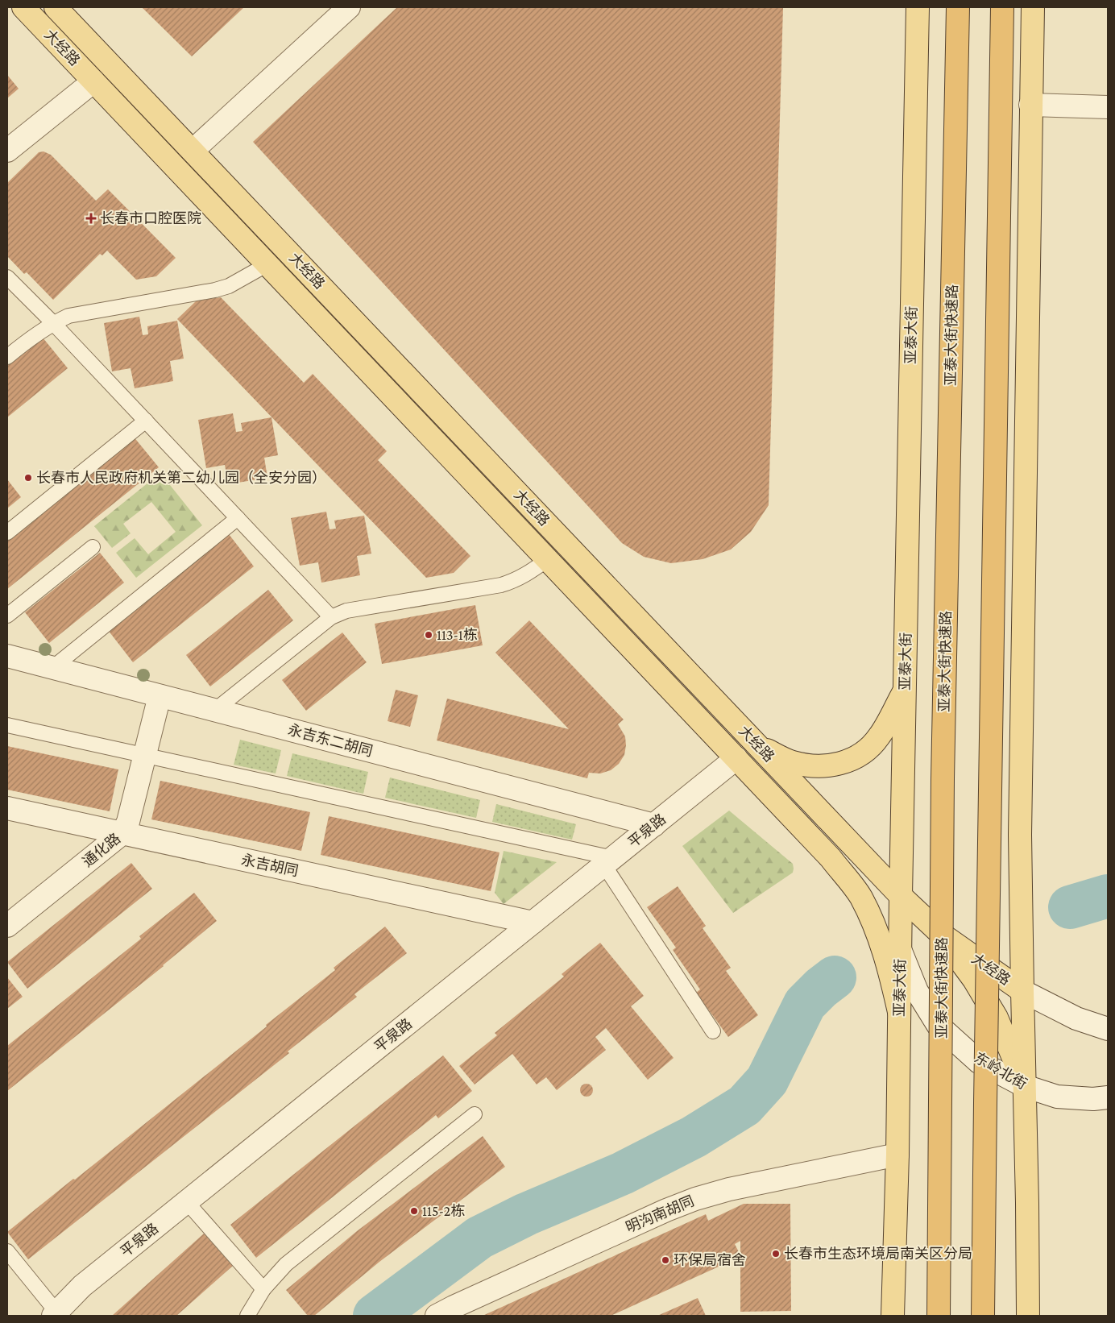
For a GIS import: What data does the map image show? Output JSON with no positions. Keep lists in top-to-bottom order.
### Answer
{
  "streets": {
    "highway": ["亚泰大街快速路"],
    "main road": ["大经路", "亚泰大街"],
    "street": [
      "永吉东二胡同",
      "平泉路",
      "通化路",
      "永吉胡同",
      "东岭北街",
      "明沟南胡同"
    ]
  },
  "crossings": [
    ["大经路", "亚泰大街"],
    ["大经路", "平泉路"],
    ["亚泰大街", "东岭北街"],
    ["亚泰大街", "明沟南胡同"],
    ["永吉东二胡同", "平泉路"],
    ["永吉东二胡同", "通化路"],
    ["平泉路", "永吉胡同"],
    ["通化路", "永吉胡同"]
  ],
  "places": {
    "health": ["长春市口腔医院"],
    "other": [
      "长春市人民政府机关第二幼儿园（全安分园）",
      "113-1栋",
      "115-2栋",
      "长春市生态环境局南关区分局",
      "环保局宿舍"
    ]
  }
}
